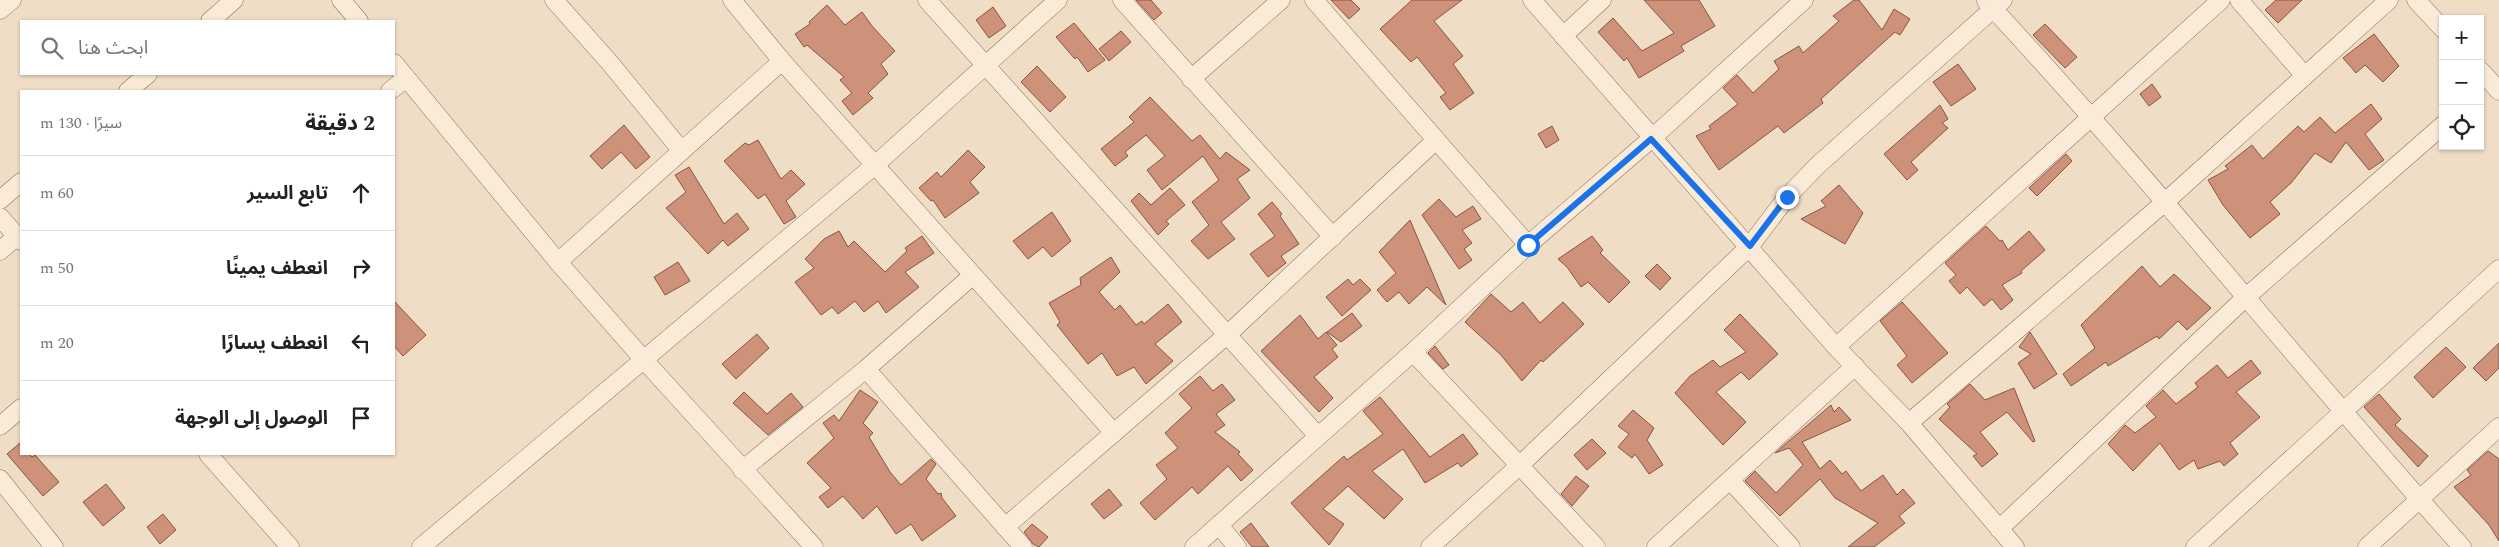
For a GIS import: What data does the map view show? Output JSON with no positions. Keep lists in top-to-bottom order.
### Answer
{
  "page": {
    "map_buttons": ["+", "−"],
    "search": "ابحث هنا",
    "heading": ["2 دقيقة", "سيرًا · 130 m"],
    "list": [
      ["تابع السير", "60 m"],
      ["انعطف يمينًا", "50 m"],
      ["انعطف يسارًا", "20 m"],
      "الوصول إلى الوجهة"
    ]
  }
}
